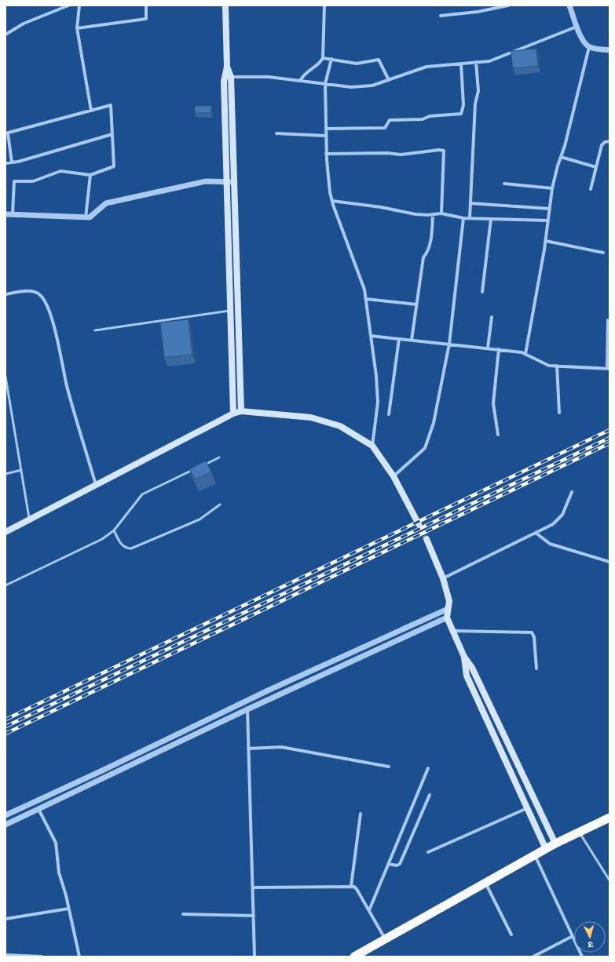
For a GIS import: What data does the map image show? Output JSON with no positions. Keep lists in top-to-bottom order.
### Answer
{
  "north": "bottom"
}
